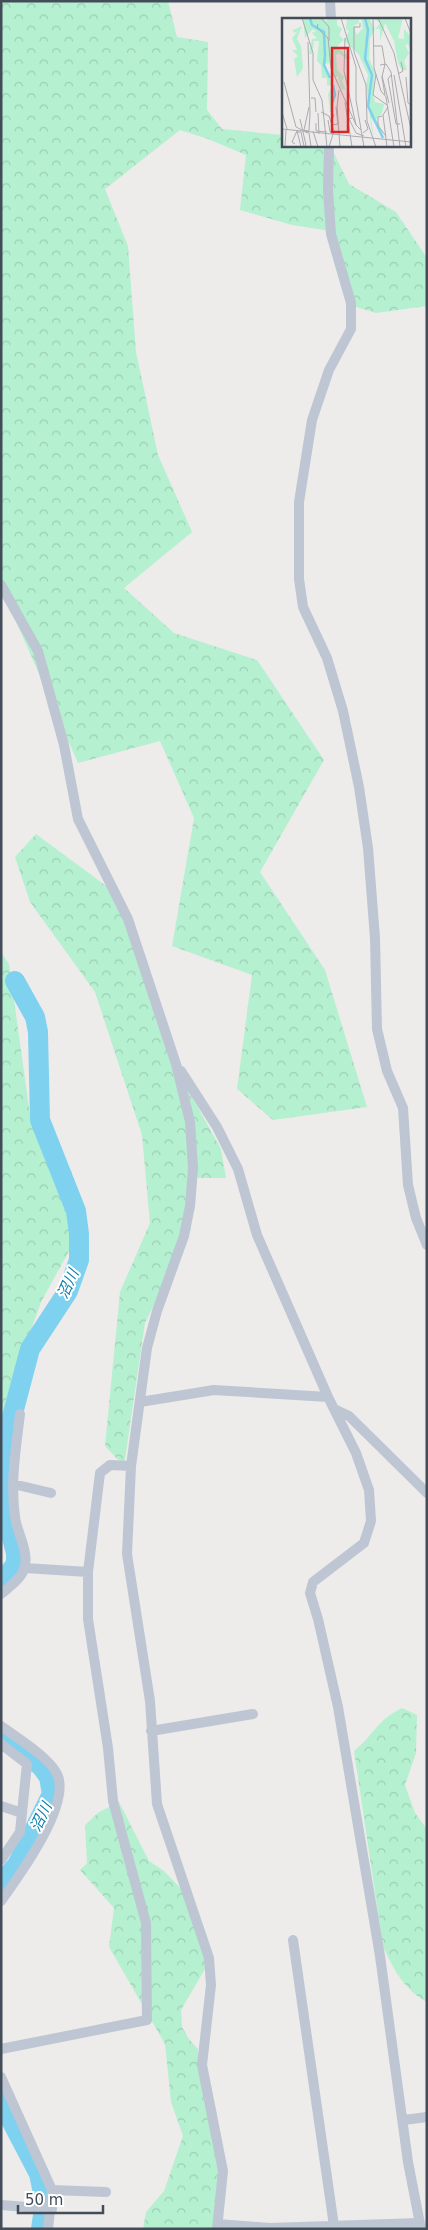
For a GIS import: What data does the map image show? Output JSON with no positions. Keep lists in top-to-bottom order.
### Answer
{
  "water": ["沼川"],
  "scale_bar": "50 m"
}
